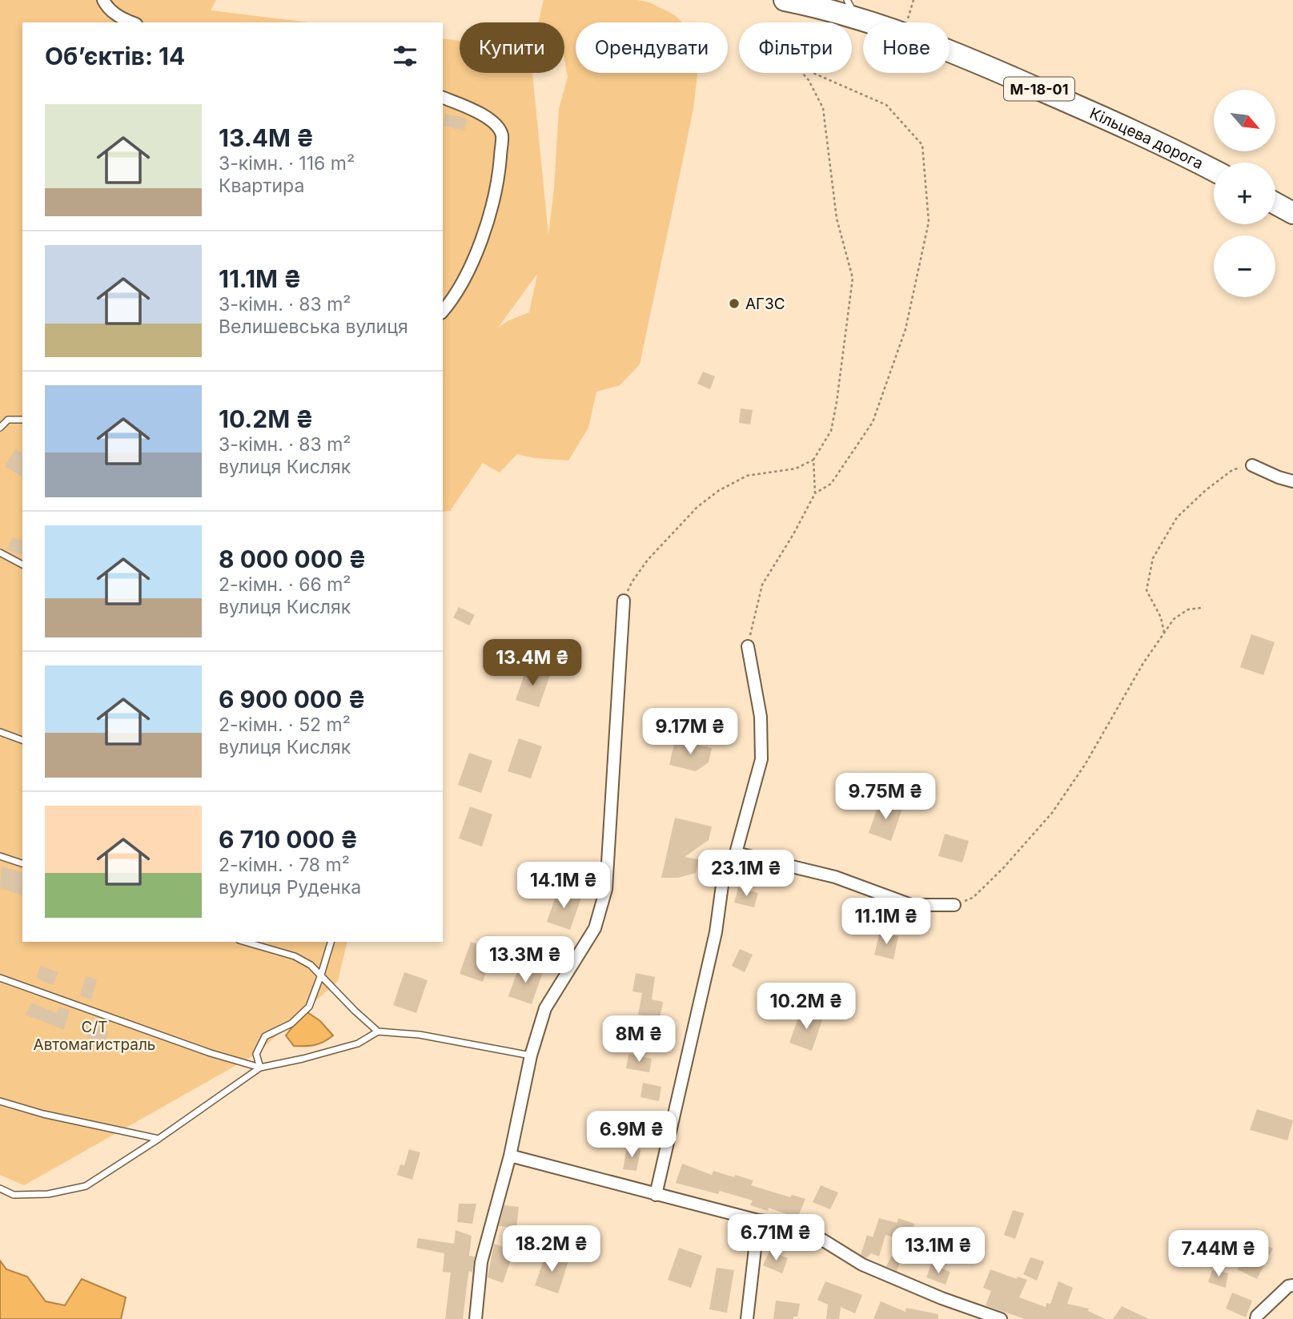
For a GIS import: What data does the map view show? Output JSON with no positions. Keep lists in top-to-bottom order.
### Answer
{
  "streets": {
    "highway": ["М-18-01", "Кільцева дорога"]
  },
  "parks": ["С/Т Автомагистраль"],
  "places": ["АГЗС"],
  "north": "bottom right",
  "page": {
    "chip": [
      "Купити",
      "Орендувати",
      "Фільтри",
      "Нове"
    ],
    "heading": "Об’єктів: 14",
    "map_buttons": ["+", "−"],
    "list": [
      {
        "name": "13.4M ₴",
        "note": "3-кімн. · 116 m² · Квартира"
      },
      {
        "name": "11.1M ₴",
        "note": "3-кімн. · 83 m² · Велишевська вулиця"
      },
      {
        "name": "10.2M ₴",
        "note": "3-кімн. · 83 m² · вулиця Кисляк"
      },
      {
        "name": "8 000 000 ₴",
        "note": "2-кімн. · 66 m² · вулиця Кисляк"
      },
      {
        "name": "6 900 000 ₴",
        "note": "2-кімн. · 52 m² · вулиця Кисляк"
      },
      {
        "name": "6 710 000 ₴",
        "note": "2-кімн. · 78 m² · вулиця Руденка"
      }
    ],
    "price": [
      "13.4M ₴",
      "9.17M ₴",
      "9.75M ₴",
      "23.1M ₴",
      "14.1M ₴",
      "11.1M ₴",
      "13.3M ₴",
      "10.2M ₴",
      "8M ₴",
      "6.9M ₴",
      "6.71M ₴",
      "18.2M ₴",
      "13.1M ₴",
      "7.44M ₴"
    ]
  }
}
